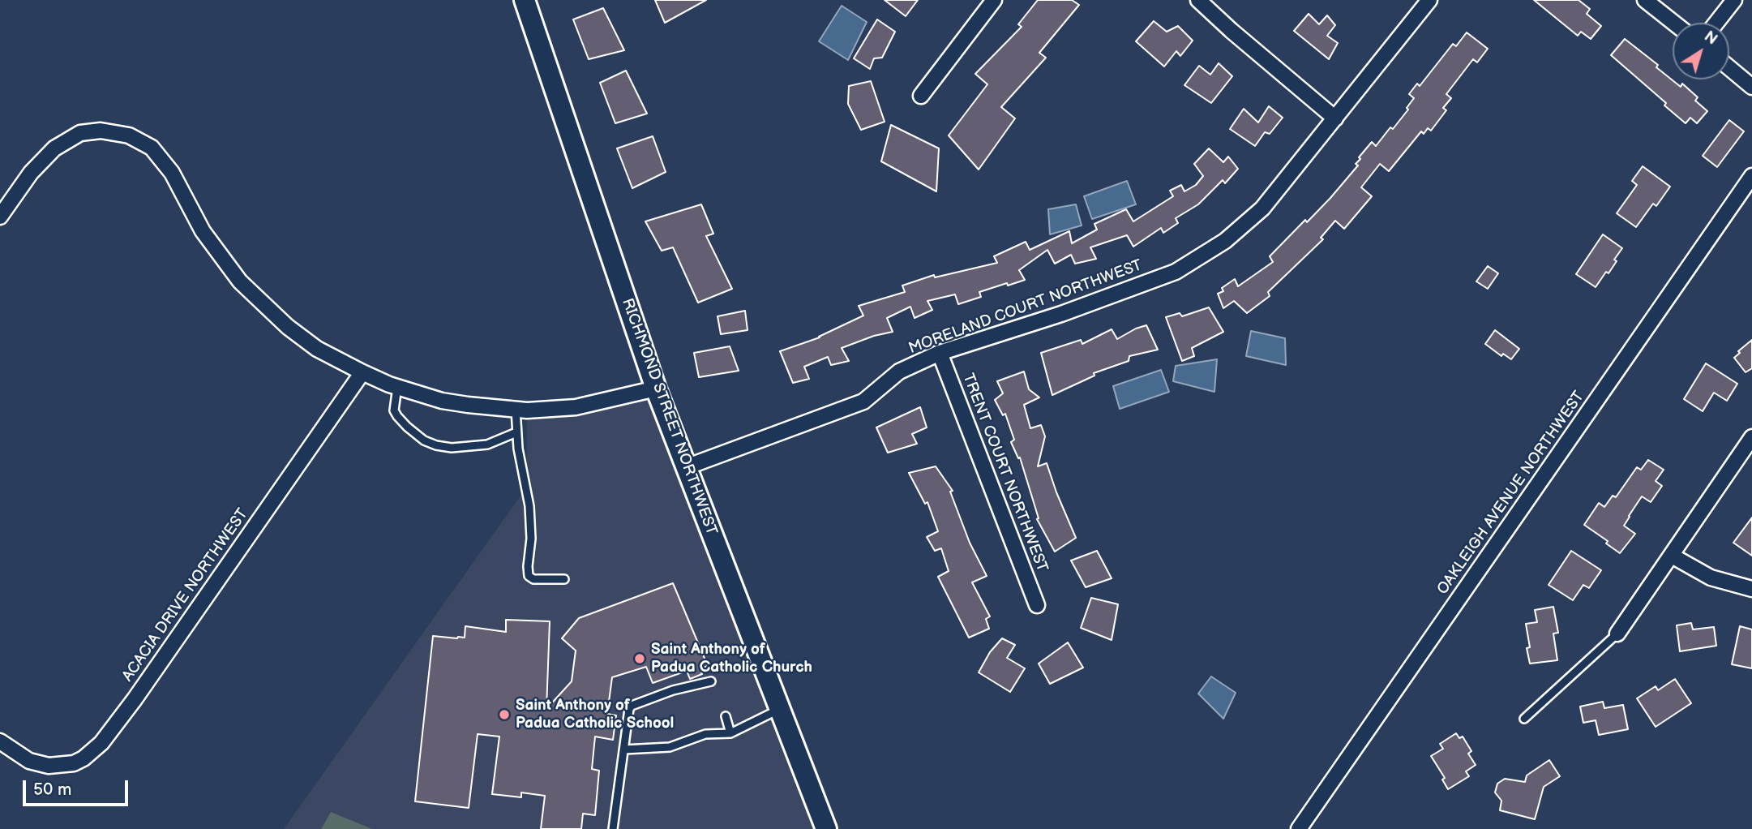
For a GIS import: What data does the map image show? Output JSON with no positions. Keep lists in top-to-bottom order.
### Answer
{
  "streets": {
    "street": [
      "MORELAND COURT NORTHWEST",
      "RICHMOND STREET NORTHWEST",
      "TRENT COURT NORTHWEST",
      "OAKLEIGH AVENUE NORTHWEST",
      "ACACIA DRIVE NORTHWEST"
    ]
  },
  "crossings": [
    ["MORELAND COURT NORTHWEST", "RICHMOND STREET NORTHWEST"],
    ["MORELAND COURT NORTHWEST", "TRENT COURT NORTHWEST"]
  ],
  "places": ["Saint Anthony of Padua Catholic Church", "Saint Anthony of Padua Catholic School"],
  "scale_bar": "50 m",
  "north": "top right"
}
